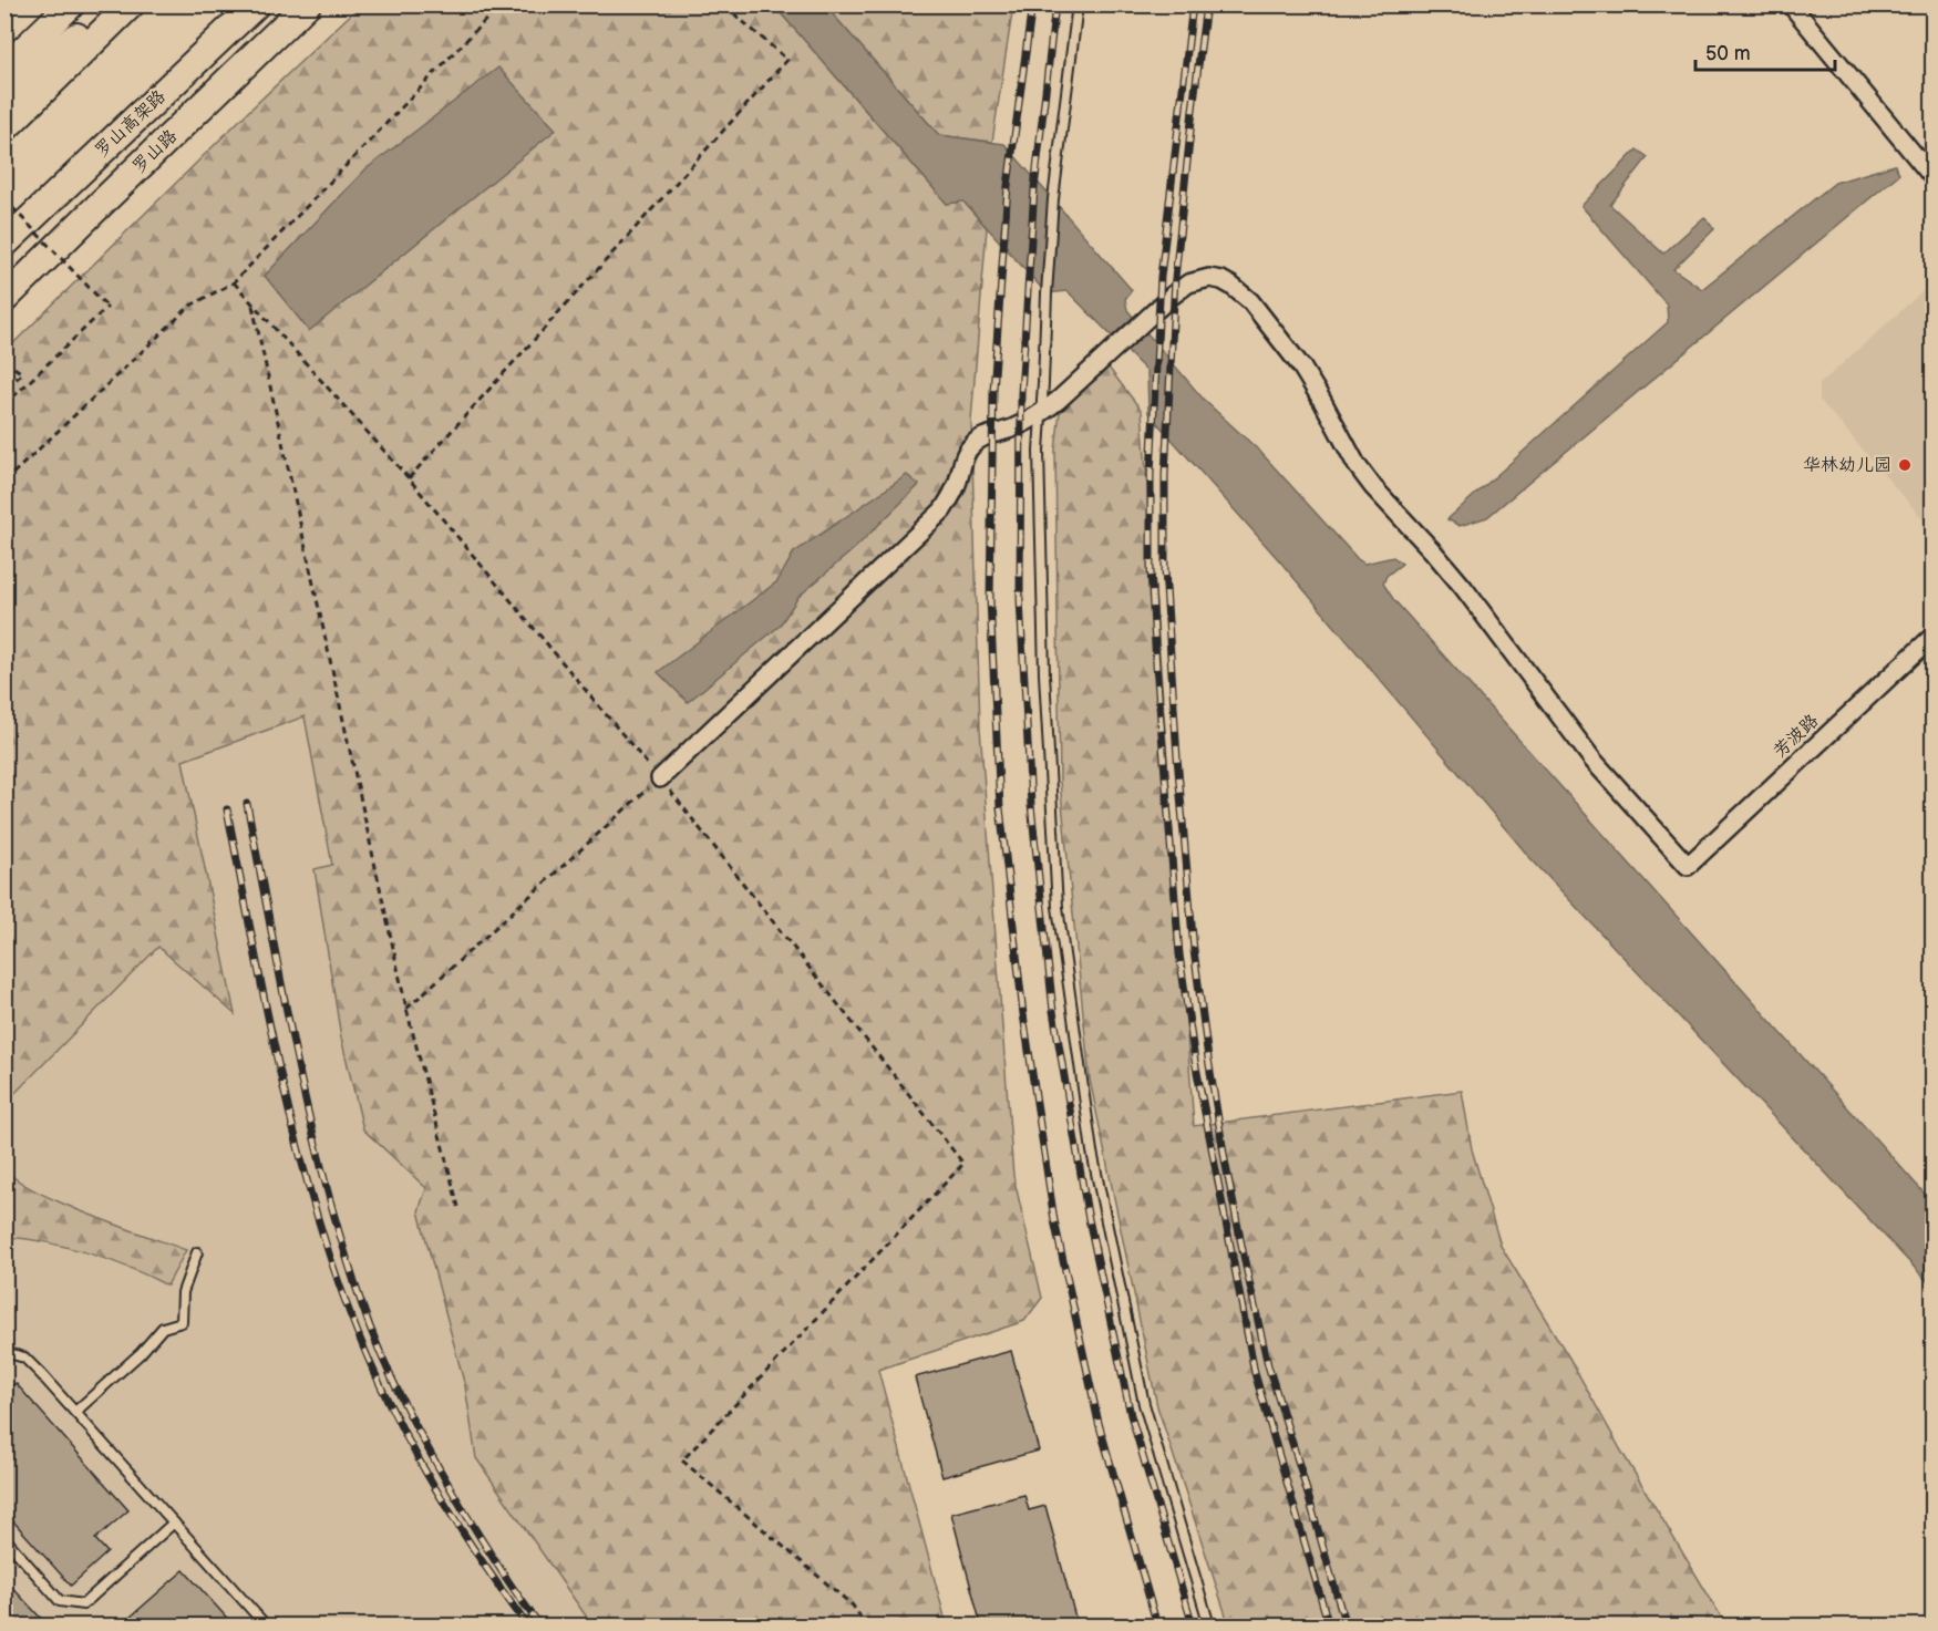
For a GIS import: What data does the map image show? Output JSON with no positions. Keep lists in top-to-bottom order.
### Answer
{
  "streets": {
    "main road": ["罗山高架路", "罗山路"],
    "street": ["芳波路"]
  },
  "places": ["华林幼儿园"],
  "scale_bar": "50 m"
}
